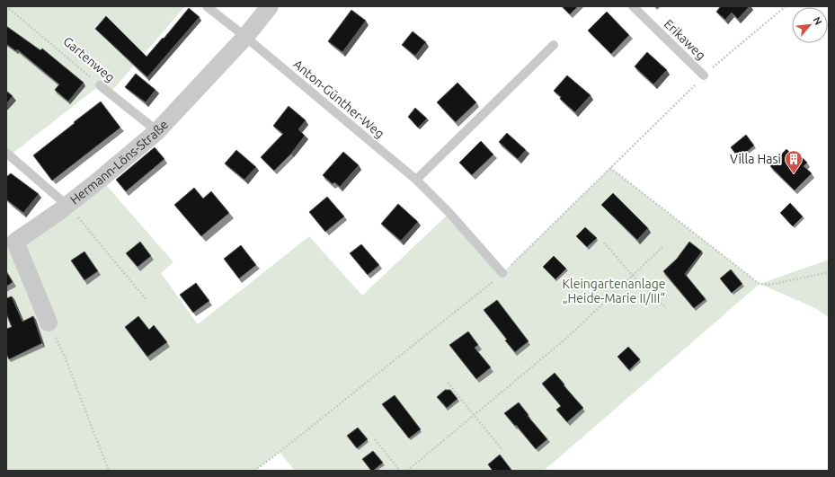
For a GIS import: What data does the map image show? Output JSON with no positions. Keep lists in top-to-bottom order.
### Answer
{
  "streets": {
    "street": ["Hermann-Löns-Straße"],
    "lane": ["Erikaweg", "Gartenweg", "Anton-Günther-Weg"]
  },
  "crossings": [
    ["Gartenweg", "Hermann-Löns-Straße"],
    ["Anton-Günther-Weg", "Hermann-Löns-Straße"]
  ],
  "parks": ["Kleingartenanlage „Heide-Marie II/III“"],
  "places": {
    "building": ["Villa Hasi"]
  },
  "north": "top right"
}
